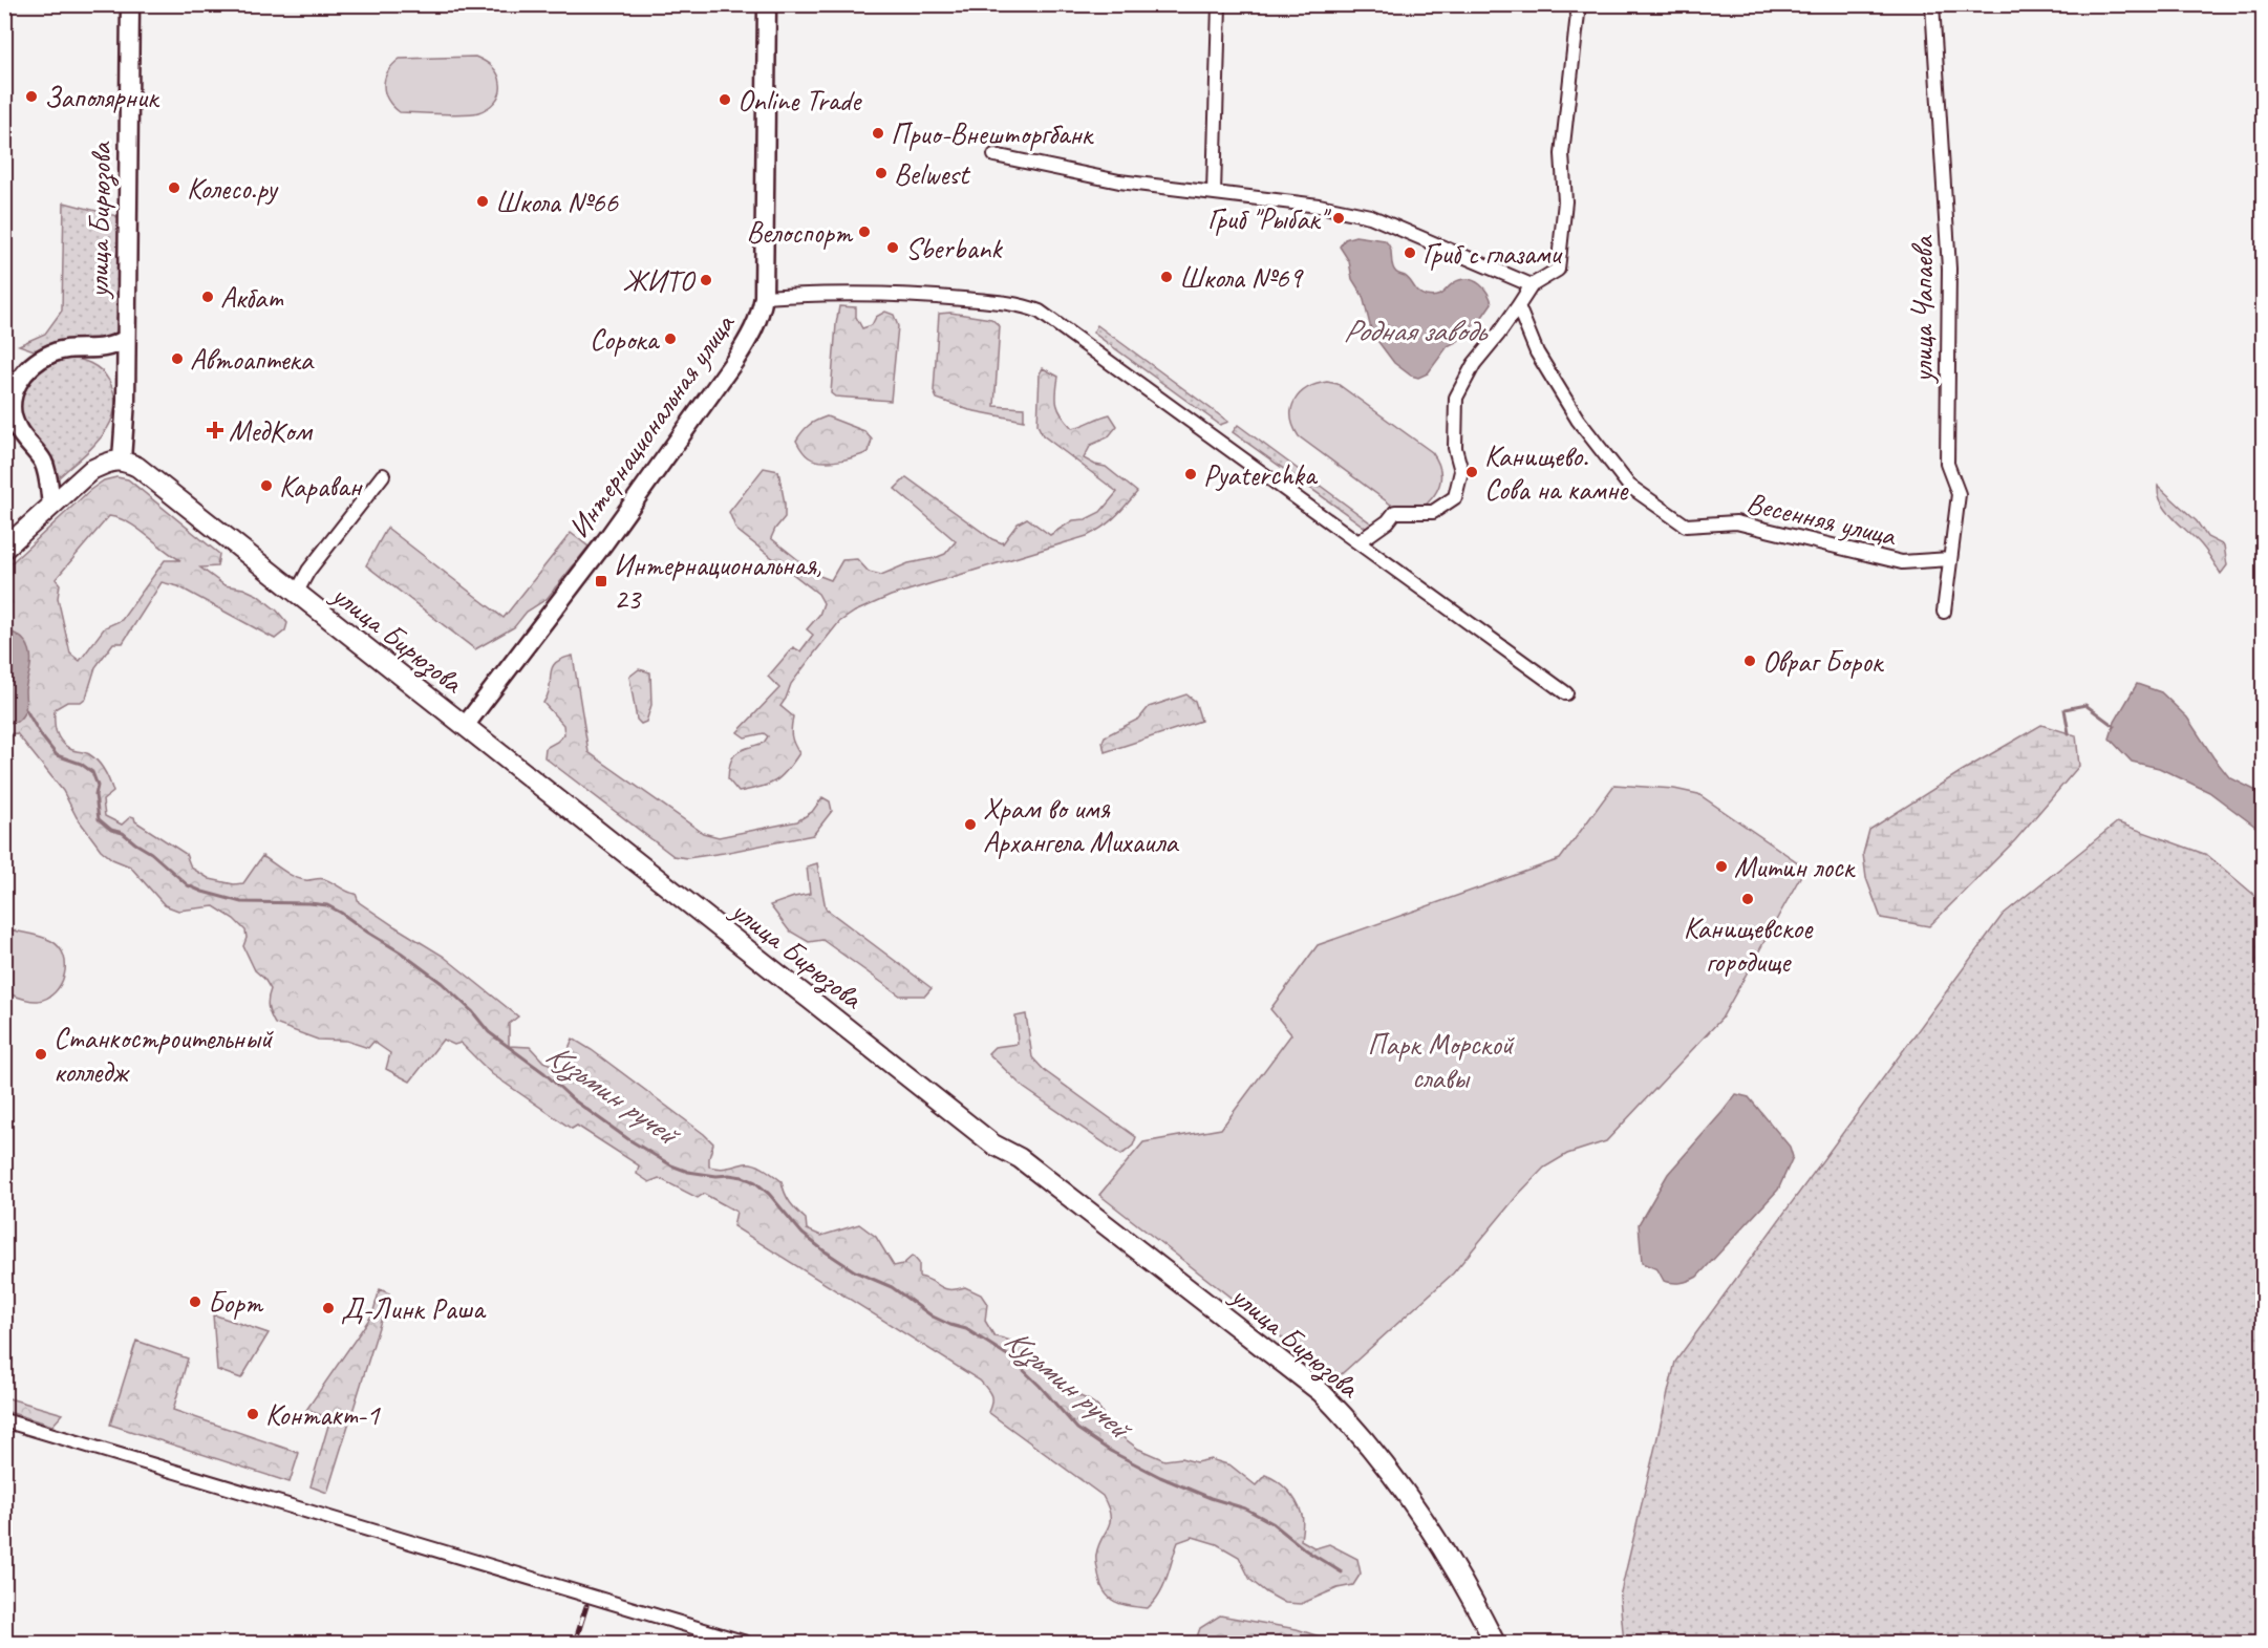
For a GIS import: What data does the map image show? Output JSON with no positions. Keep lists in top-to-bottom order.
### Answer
{
  "streets": {
    "main road": ["улица Бирюзова", "Интернациональная улица"],
    "street": ["улица Чапаева", "Весенняя улица"]
  },
  "crossings": [
    ["улица Бирюзова", "Интернациональная улица"],
    ["улица Чапаева", "Весенняя улица"]
  ],
  "water": ["Родная заводь", "Кузьмин ручей"],
  "parks": ["Парк Морской славы"],
  "places": {
    "other": [
      "Заполярник",
      "Online Trade",
      "Прио-Внешторгбанк",
      "Belwest",
      "Колесо.ру",
      "Школа №66",
      "Гриб \"Рыбак\"",
      "Велоспорт",
      "Sberbank",
      "Гриб с глазами",
      "Школа №69",
      "ЖИТО",
      "Акбат",
      "Сорока",
      "Автоаптека",
      "Канищево. Сова на камне",
      "Pyaterchka",
      "Караван",
      "Овраг Борок",
      "Храм во имя Архангела Михаила",
      "Митин лоск",
      "Канищевское городище",
      "Станкостроительный колледж",
      "Борт",
      "Д-Линк Раша",
      "Контакт-1"
    ],
    "health": ["МедКом"],
    "transit": ["Интернациональная, 23"]
  }
}
